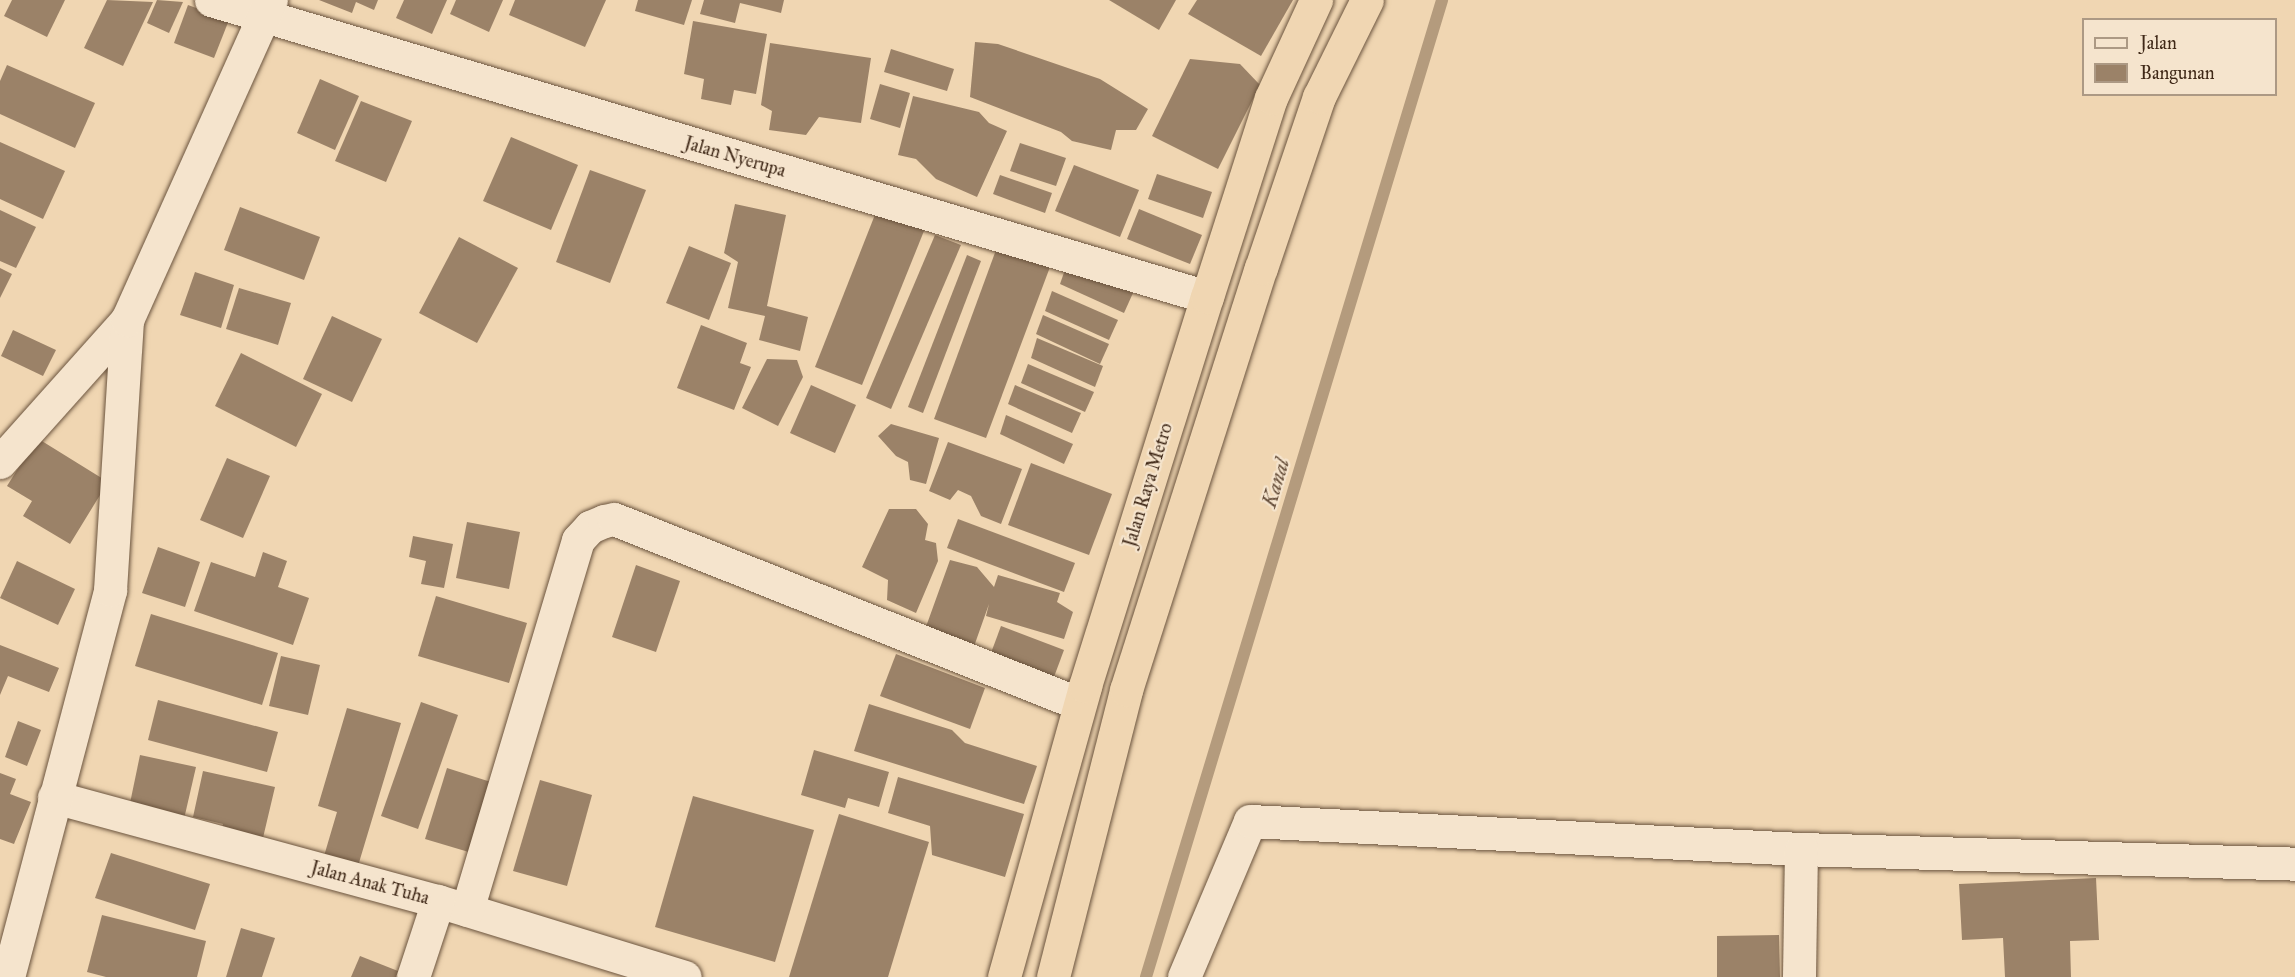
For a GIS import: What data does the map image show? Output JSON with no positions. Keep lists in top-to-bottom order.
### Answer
{
  "streets": {
    "highway": ["Jalan Raya Metro"],
    "street": ["Jalan Nyerupa", "Jalan Anak Tuha"]
  },
  "crossings": [
    ["Jalan Nyerupa", "Jalan Raya Metro"]
  ],
  "water": ["Kanal"],
  "legend": ["Jalan", "Bangunan"]
}
